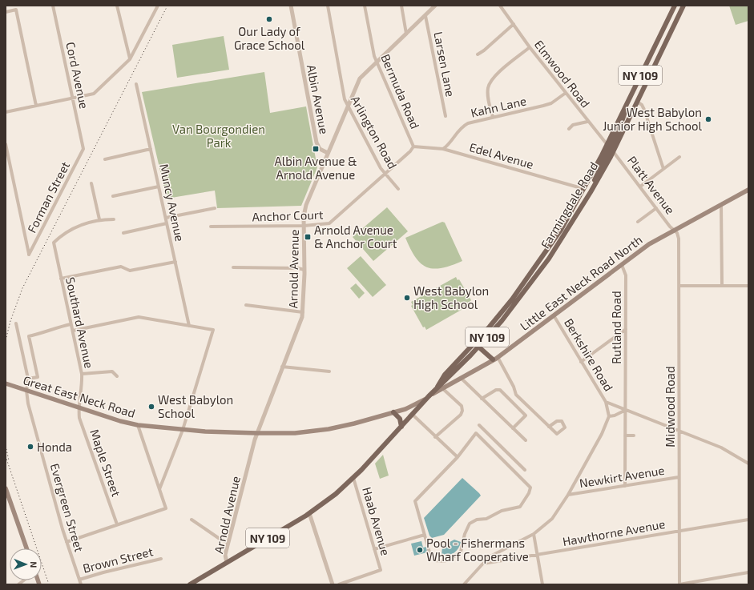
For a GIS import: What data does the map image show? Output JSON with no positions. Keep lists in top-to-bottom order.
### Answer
{
  "streets": {
    "main road": [
      "NY 109",
      "Farmingdale Road",
      "Little East Neck Road North",
      "Great East Neck Road"
    ],
    "street": [
      "Larsen Lane",
      "Elmwood Road",
      "Cord Avenue",
      "Bermuda Road",
      "Albin Avenue",
      "Kahn Lane",
      "Arlington Road",
      "Edel Avenue",
      "Platt Avenue",
      "Forman Street",
      "Muncy Avenue",
      "Anchor Court",
      "Arnold Avenue",
      "Southard Avenue",
      "Rutland Road",
      "Berkshire Road",
      "Midwood Road",
      "Maple Street",
      "Newkirt Avenue",
      "Evergreen Street",
      "Haab Avenue",
      "Hawthorne Avenue",
      "Brown Street"
    ]
  },
  "crossings": [
    ["Larsen Lane", "Arnold Avenue"],
    ["Elmwood Road", "NY 109"],
    ["Elmwood Road", "Kahn Lane"],
    ["Elmwood Road", "Platt Avenue"],
    ["Elmwood Road", "Farmingdale Road"],
    ["Cord Avenue", "Forman Street"],
    ["NY 109", "Platt Avenue"],
    ["NY 109", "Farmingdale Road"],
    ["NY 109", "Arnold Avenue"],
    ["NY 109", "Little East Neck Road North"],
    ["NY 109", "Great East Neck Road"],
    ["NY 109", "Haab Avenue"],
    ["Bermuda Road", "Edel Avenue"],
    ["Bermuda Road", "Anchor Court"],
    ["Bermuda Road", "Arnold Avenue"],
    ["Albin Avenue", "Arnold Avenue"],
    ["Kahn Lane", "Edel Avenue"],
    ["Arlington Road", "Anchor Court"],
    ["Arlington Road", "Arnold Avenue"],
    ["Edel Avenue", "Farmingdale Road"],
    ["Edel Avenue", "Anchor Court"],
    ["Platt Avenue", "Farmingdale Road"],
    ["Platt Avenue", "Little East Neck Road North"],
    ["Platt Avenue", "Midwood Road"],
    ["Farmingdale Road", "Little East Neck Road North"],
    ["Farmingdale Road", "Great East Neck Road"],
    ["Anchor Court", "Arnold Avenue"],
    ["Arnold Avenue", "Great East Neck Road"],
    ["Little East Neck Road North", "Rutland Road"],
    ["Little East Neck Road North", "Berkshire Road"],
    ["Little East Neck Road North", "Great East Neck Road"],
    ["Little East Neck Road North", "Midwood Road"],
    ["Southard Avenue", "Great East Neck Road"],
    ["Southard Avenue", "Maple Street"],
    ["Rutland Road", "Berkshire Road"],
    ["Rutland Road", "Newkirt Avenue"],
    ["Berkshire Road", "Midwood Road"],
    ["Great East Neck Road", "Maple Street"],
    ["Great East Neck Road", "Evergreen Street"],
    ["Midwood Road", "Newkirt Avenue"],
    ["Midwood Road", "Hawthorne Avenue"],
    ["Evergreen Street", "Brown Street"]
  ],
  "parks": ["Van Bourgondien Park"],
  "places": {
    "other": [
      "Our Lady of Grace School",
      "West Babylon Junior High School",
      "West Babylon High School",
      "West Babylon School",
      "Honda",
      "Pool - Fishermans Wharf Cooperative"
    ],
    "transit": ["Albin Avenue & Arnold Avenue", "Arnold Avenue & Anchor Court"]
  },
  "north": "right"
}
